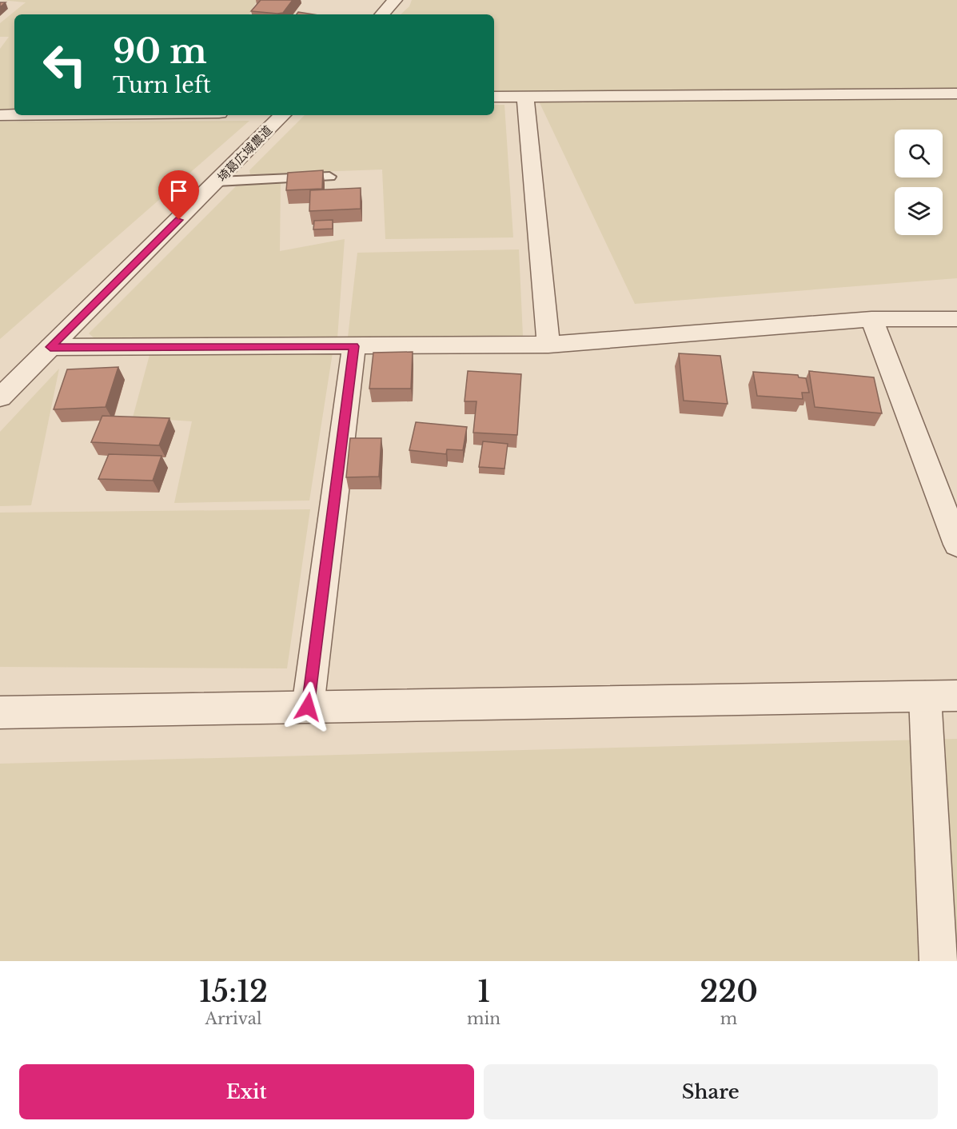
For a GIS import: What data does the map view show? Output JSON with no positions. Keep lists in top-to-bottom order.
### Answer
{
  "streets": {
    "street": ["埼葛広域農道"]
  },
  "page": {
    "turn": ["90 m", "Turn left"],
    "eta": [
      "15:12",
      "Arrival",
      "1",
      "min",
      "220",
      "m"
    ],
    "buttons": ["Exit", "Share"]
  }
}
